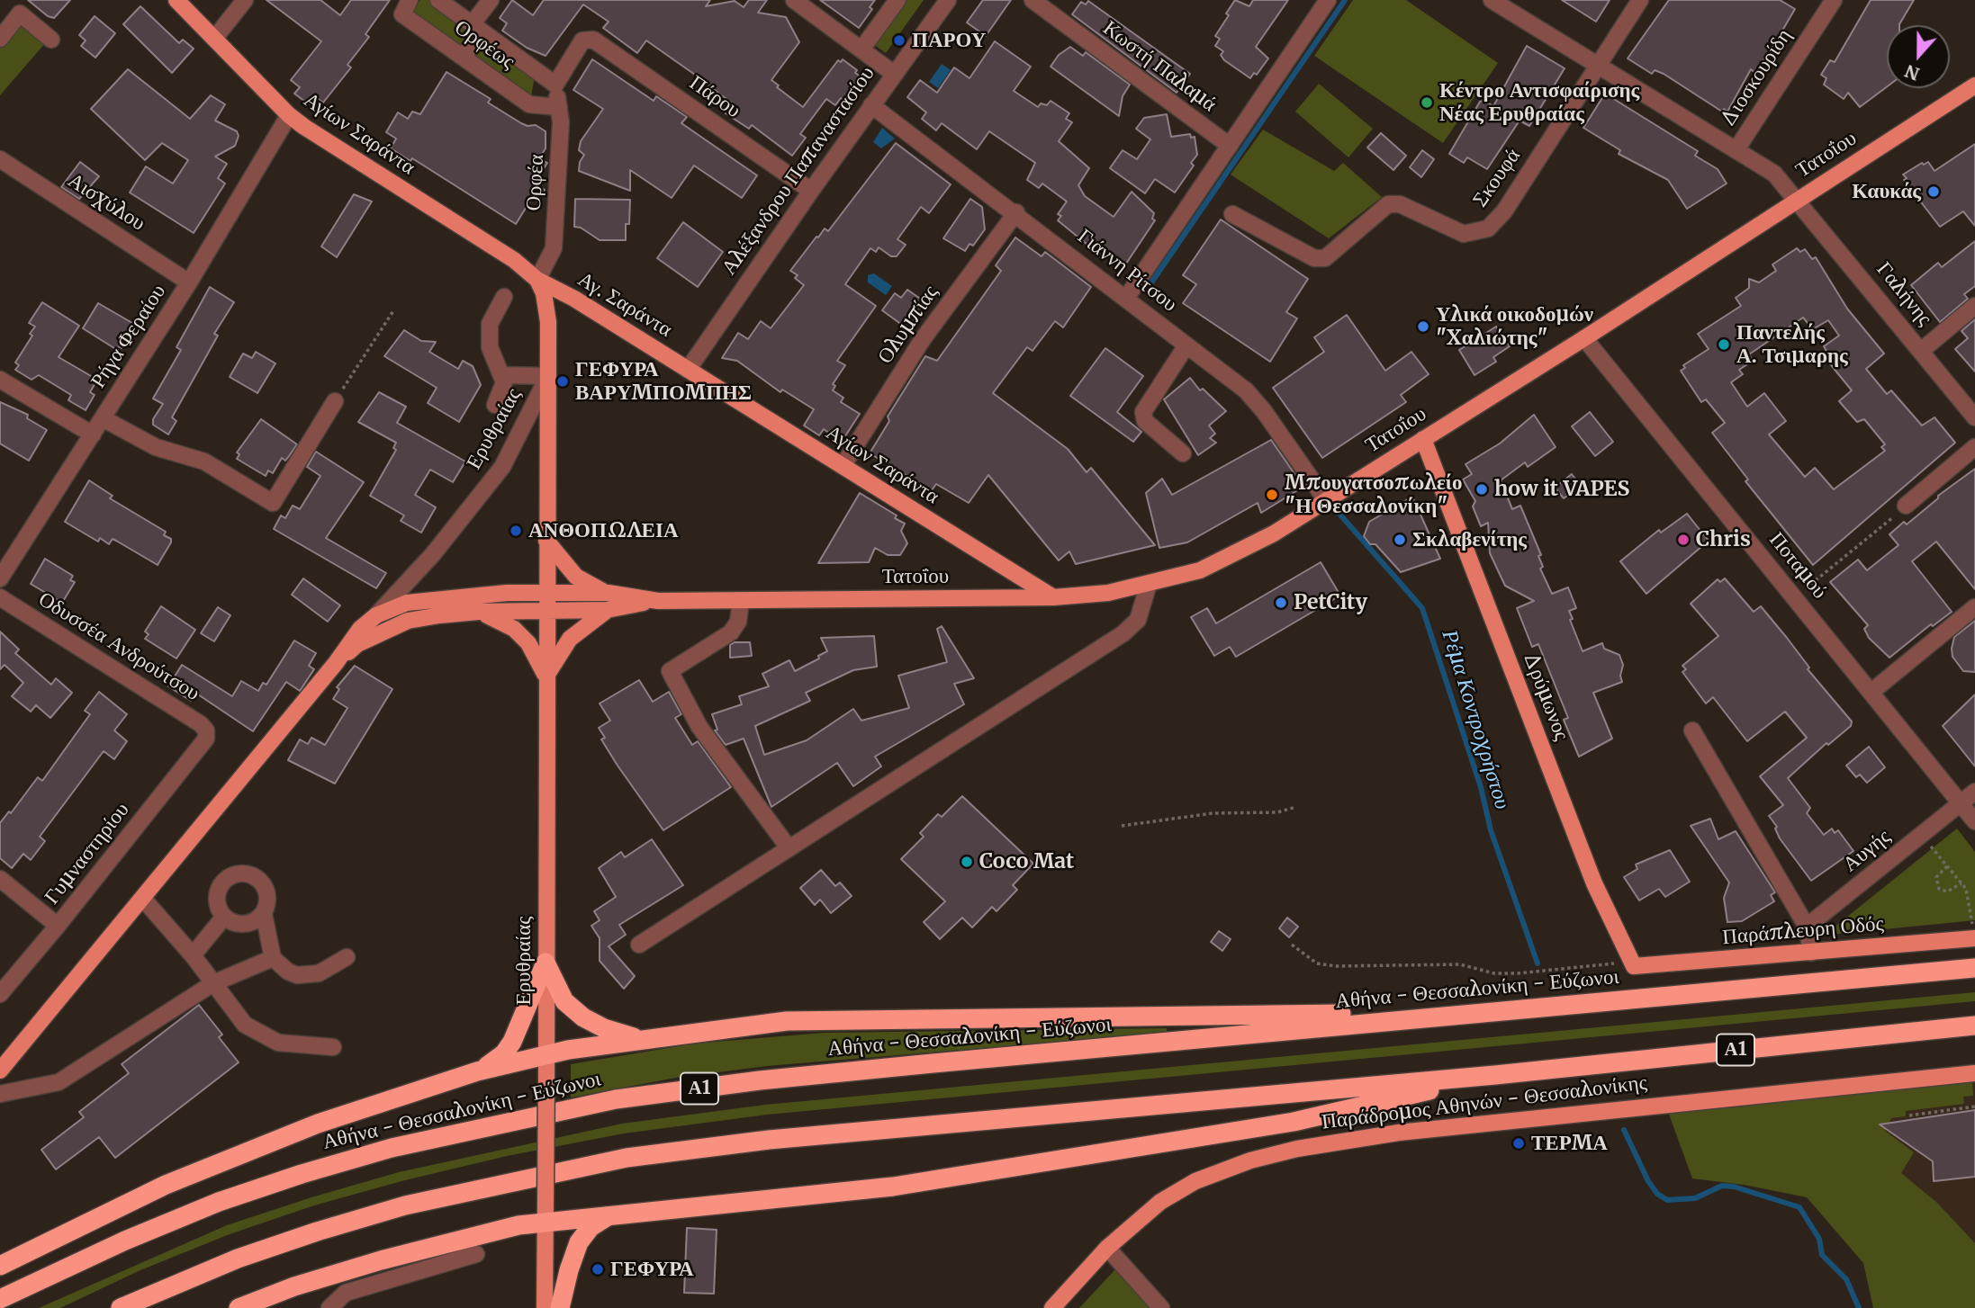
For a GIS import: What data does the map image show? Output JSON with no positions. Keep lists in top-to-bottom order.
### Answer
{
  "streets": {
    "highway": ["Αθήνα - Θεσσαλονίκη - Εύζωνοι", "Α1"],
    "main road": [
      "Αγίων Σαράντα",
      "Τατοΐου",
      "Αγ. Σαράντα",
      "Ερυθραίας",
      "Δρύμωνος",
      "Παράπλευρη Οδός",
      "Παράδρομος Αθηνών - Θεσσαλονίκης"
    ],
    "street": [
      "Ορφέως",
      "Κωστή Παλαμά",
      "Διοσκουρίδη",
      "Πάρου",
      "Αλέξανδρου Παπαναστασίου",
      "Σκουφά",
      "Ορφέα",
      "Αισχύλου",
      "Γιάννη Ρίτσου",
      "Γαλήνης",
      "Ολυμπίας",
      "Ρήγα Φεραίου",
      "Ποταμού",
      "Οδυσσέα Ανδρούτσου",
      "Αυγής",
      "Γυμναστηρίου"
    ]
  },
  "crossings": [
    ["Ορφέως", "Πάρου"],
    ["Ορφέως", "Ορφέα"],
    ["Διοσκουρίδη", "Γαλήνης"],
    ["Πάρου", "Αλέξανδρου Παπαναστασίου"],
    ["Πάρου", "Ορφέα"],
    ["Αγίων Σαράντα", "Τατοΐου"],
    ["Αγίων Σαράντα", "Αλέξανδρου Παπαναστασίου"],
    ["Αγίων Σαράντα", "Ορφέα"],
    ["Αγίων Σαράντα", "Αγ. Σαράντα"],
    ["Αγίων Σαράντα", "Ολυμπίας"],
    ["Αγίων Σαράντα", "Ρήγα Φεραίου"],
    ["Αγίων Σαράντα", "Ερυθραίας"],
    ["Τατοΐου", "Γιάννη Ρίτσου"],
    ["Τατοΐου", "Γαλήνης"],
    ["Τατοΐου", "Ερυθραίας"],
    ["Τατοΐου", "Ποταμού"],
    ["Τατοΐου", "Δρύμωνος"],
    ["Αλέξανδρου Παπαναστασίου", "Γιάννη Ρίτσου"],
    ["Αλέξανδρου Παπαναστασίου", "Αγ. Σαράντα"],
    ["Σκουφά", "Γαλήνης"],
    ["Ορφέα", "Αγ. Σαράντα"],
    ["Ορφέα", "Ερυθραίας"],
    ["Αισχύλου", "Ρήγα Φεραίου"],
    ["Γιάννη Ρίτσου", "Ολυμπίας"],
    ["Αγ. Σαράντα", "Ερυθραίας"],
    ["Ποταμού", "Αυγής"],
    ["Οδυσσέα Ανδρούτσου", "Γυμναστηρίου"],
    ["Δρύμωνος", "Παράπλευρη Οδός"]
  ],
  "water": ["Ρέμα Κοντροχρήστου"],
  "places": [
    "ΠΑΡΟΥ",
    "Κέντρο Αντισφαίρισης Νέας Ερυθραίας",
    "Καυκάς",
    "Υλικά οικοδομών \"Χαλιώτης\"",
    "Παντελής Α. Τσιμαρης",
    "ΓΕΦΥΡΑ ΒΑΡΥΜΠΟΜΠΗΣ",
    "how it VAPES",
    "Μπουγατσοπωλείο \"Η Θεσσαλονίκη\"",
    "ΑΝΘΟΠΩΛΕΙΑ",
    "Σκλαβενίτης",
    "Chris",
    "PetCity",
    "Coco Mat",
    "ΤΕΡΜΑ",
    "ΓΕΦΥΡΑ"
  ],
  "north": "bottom"
}
